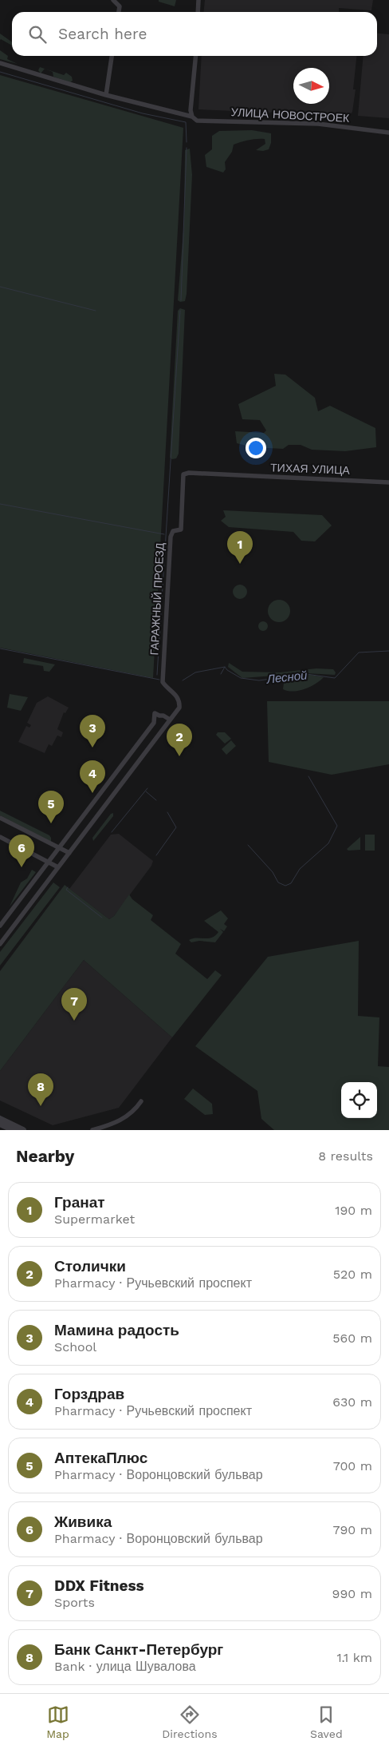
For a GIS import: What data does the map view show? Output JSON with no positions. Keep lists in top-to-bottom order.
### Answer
{
  "streets": {
    "street": ["УЛИЦА НОВОСТРОЕК", "ТИХАЯ УЛИЦА", "ГАРАЖНЫЙ ПРОЕЗД"]
  },
  "crossings": [
    ["ТИХАЯ УЛИЦА", "ГАРАЖНЫЙ ПРОЕЗД"]
  ],
  "water": ["Лесной"],
  "north": "right",
  "page": {
    "search": "Search here",
    "pins": [
      "1",
      "3",
      "2",
      "4",
      "5",
      "6",
      "7",
      "8"
    ],
    "heading": ["Nearby", "8 results"],
    "list": [
      {
        "mark": "1",
        "name": "Гранат",
        "note": "Supermarket",
        "value": "190 m"
      },
      {
        "mark": "2",
        "name": "Столички",
        "note": "Pharmacy · Ручьевский проспект",
        "value": "520 m"
      },
      {
        "mark": "3",
        "name": "Мамина радость",
        "note": "School",
        "value": "560 m"
      },
      {
        "mark": "4",
        "name": "Горздрав",
        "note": "Pharmacy · Ручьевский проспект",
        "value": "630 m"
      },
      {
        "mark": "5",
        "name": "АптекаПлюс",
        "note": "Pharmacy · Воронцовский бульвар",
        "value": "700 m"
      },
      {
        "mark": "6",
        "name": "Живика",
        "note": "Pharmacy · Воронцовский бульвар",
        "value": "790 m"
      },
      {
        "mark": "7",
        "name": "DDX Fitness",
        "note": "Sports",
        "value": "990 m"
      },
      {
        "mark": "8",
        "name": "Банк Санкт-Петербург",
        "note": "Bank · улица Шувалова",
        "value": "1.1 km"
      }
    ],
    "nav": ["Map", "Directions", "Saved"]
  }
}
